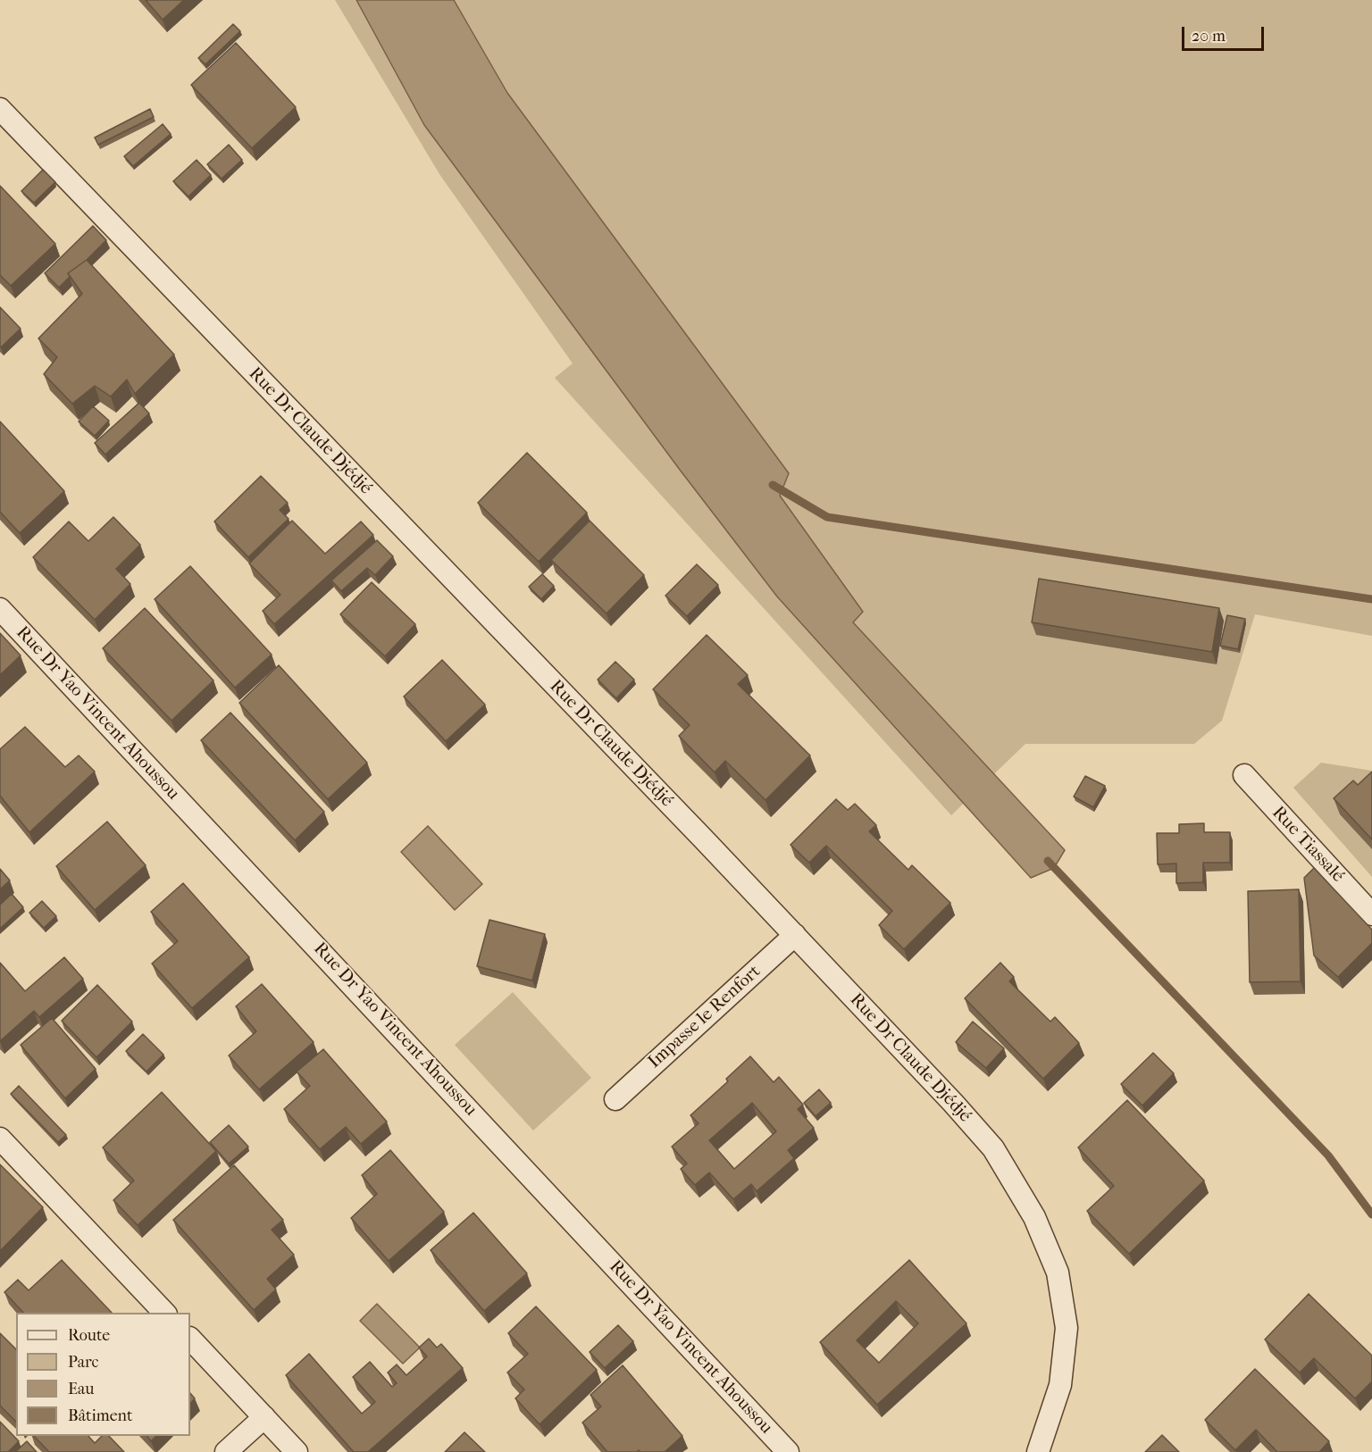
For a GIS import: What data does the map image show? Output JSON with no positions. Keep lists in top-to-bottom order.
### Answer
{
  "streets": {
    "street": [
      "Rue Dr Claude Djédjé",
      "Rue Dr Yao Vincent Ahoussou",
      "Rue Tiassalé",
      "Impasse le Renfort"
    ]
  },
  "crossings": [
    ["Rue Dr Claude Djédjé", "Impasse le Renfort"]
  ],
  "legend": [
    "Route",
    "Parc",
    "Eau",
    "Bâtiment"
  ],
  "scale_bar": "20 m"
}
